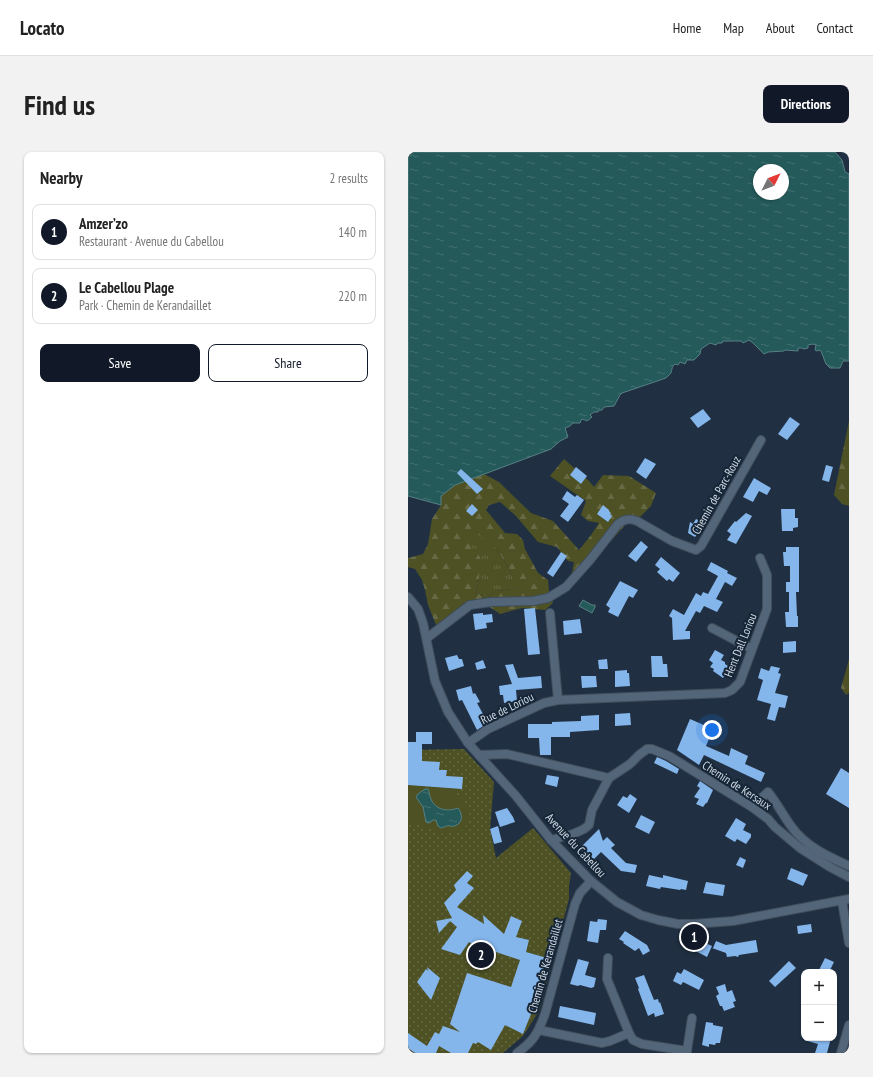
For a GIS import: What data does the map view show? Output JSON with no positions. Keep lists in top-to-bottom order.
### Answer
{
  "streets": {
    "street": [
      "Chemin de Parc-Rouz",
      "Hent Dall Loriou",
      "Rue de Loriou",
      "Chemin de Kersaux",
      "Avenue du Cabellou",
      "Chemin de Kerandaillet"
    ]
  },
  "crossings": [
    ["Chemin de Parc-Rouz", "Avenue du Cabellou"],
    ["Hent Dall Loriou", "Rue de Loriou"],
    ["Rue de Loriou", "Avenue du Cabellou"],
    ["Chemin de Kersaux", "Avenue du Cabellou"],
    ["Avenue du Cabellou", "Chemin de Kerandaillet"]
  ],
  "north": "top right",
  "page": {
    "header": "Locato",
    "nav": [
      "Home",
      "Map",
      "About",
      "Contact"
    ],
    "buttons": [
      "Directions",
      ["Save", "Share"]
    ],
    "title": "Find us",
    "heading": ["Nearby", "2 results"],
    "list": [
      {
        "mark": "1",
        "name": "Amzer’zo",
        "note": "Restaurant · Avenue du Cabellou",
        "value": "140 m"
      },
      {
        "mark": "2",
        "name": "Le Cabellou Plage",
        "note": "Park · Chemin de Kerandaillet",
        "value": "220 m"
      }
    ],
    "pins": ["1", "2"],
    "map_buttons": ["+", "−"]
  }
}
